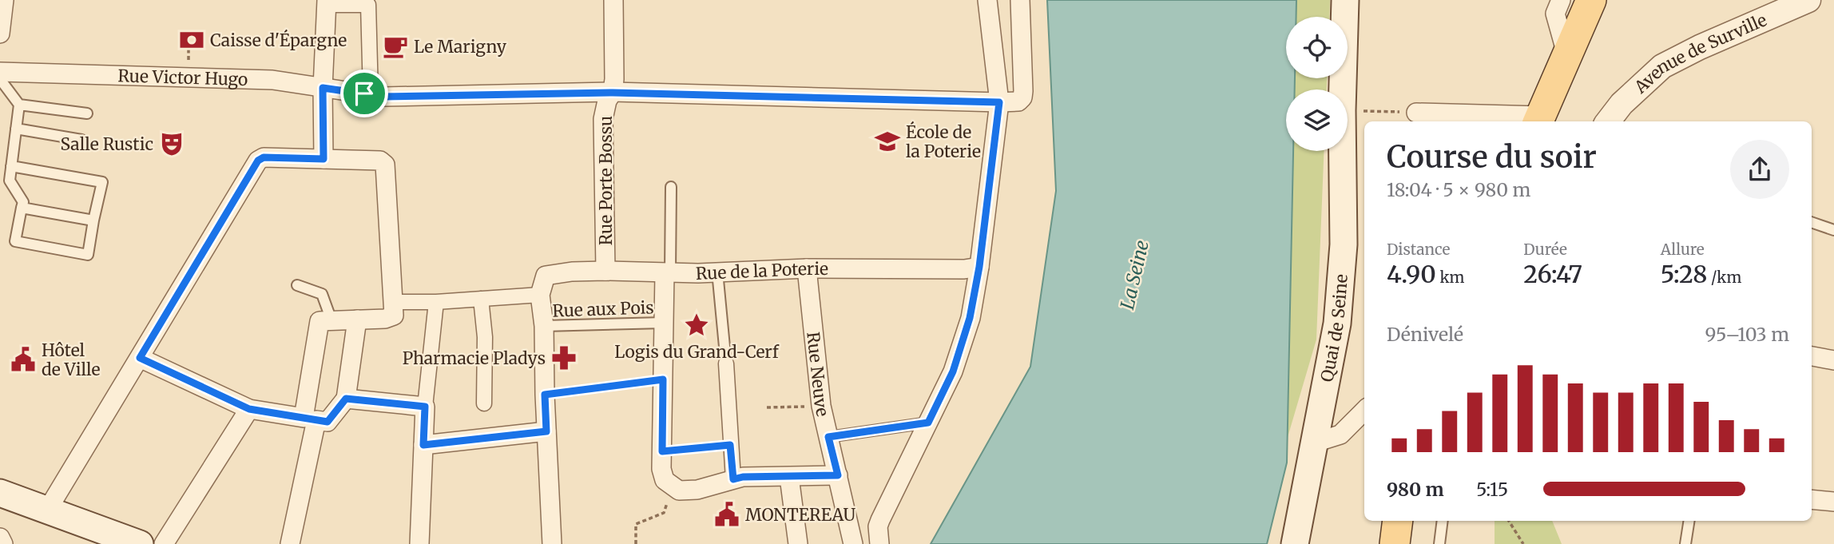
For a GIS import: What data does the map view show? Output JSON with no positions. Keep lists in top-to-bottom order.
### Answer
{
  "streets": {
    "main road": ["Quai de Seine"],
    "street": [
      "Avenue de Surville",
      "Rue Victor Hugo",
      "Rue Porte Bossu",
      "Rue de la Poterie",
      "Rue Neuve"
    ],
    "lane": ["Rue aux Pois"]
  },
  "crossings": [
    ["Rue Victor Hugo", "Rue Porte Bossu"],
    ["Rue Porte Bossu", "Rue de la Poterie"],
    ["Rue de la Poterie", "Rue Neuve"]
  ],
  "water": ["La Seine"],
  "places": {
    "bank": ["Caisse d'Épargne"],
    "cafe": ["Le Marigny"],
    "school or university": ["École de la Poterie"],
    "theatre": ["Salle Rustic"],
    "place": ["Logis du Grand-Cerf"],
    "pharmacy": ["Pharmacie Pladys"],
    "public building": ["Hôtel de Ville", "MONTEREAU"]
  },
  "page": {
    "heading": ["Course du soir", "18:04 · 5 × 980 m"],
    "stats": [
      ["Distance", "4.90 km"],
      ["Durée", "26:47"],
      ["Allure", "5:28 /km"]
    ],
    "chart": ["Dénivelé", "95–103 m"],
    "list": [
      {
        "name": "980 m",
        "note": "5:15"
      }
    ]
  }
}
